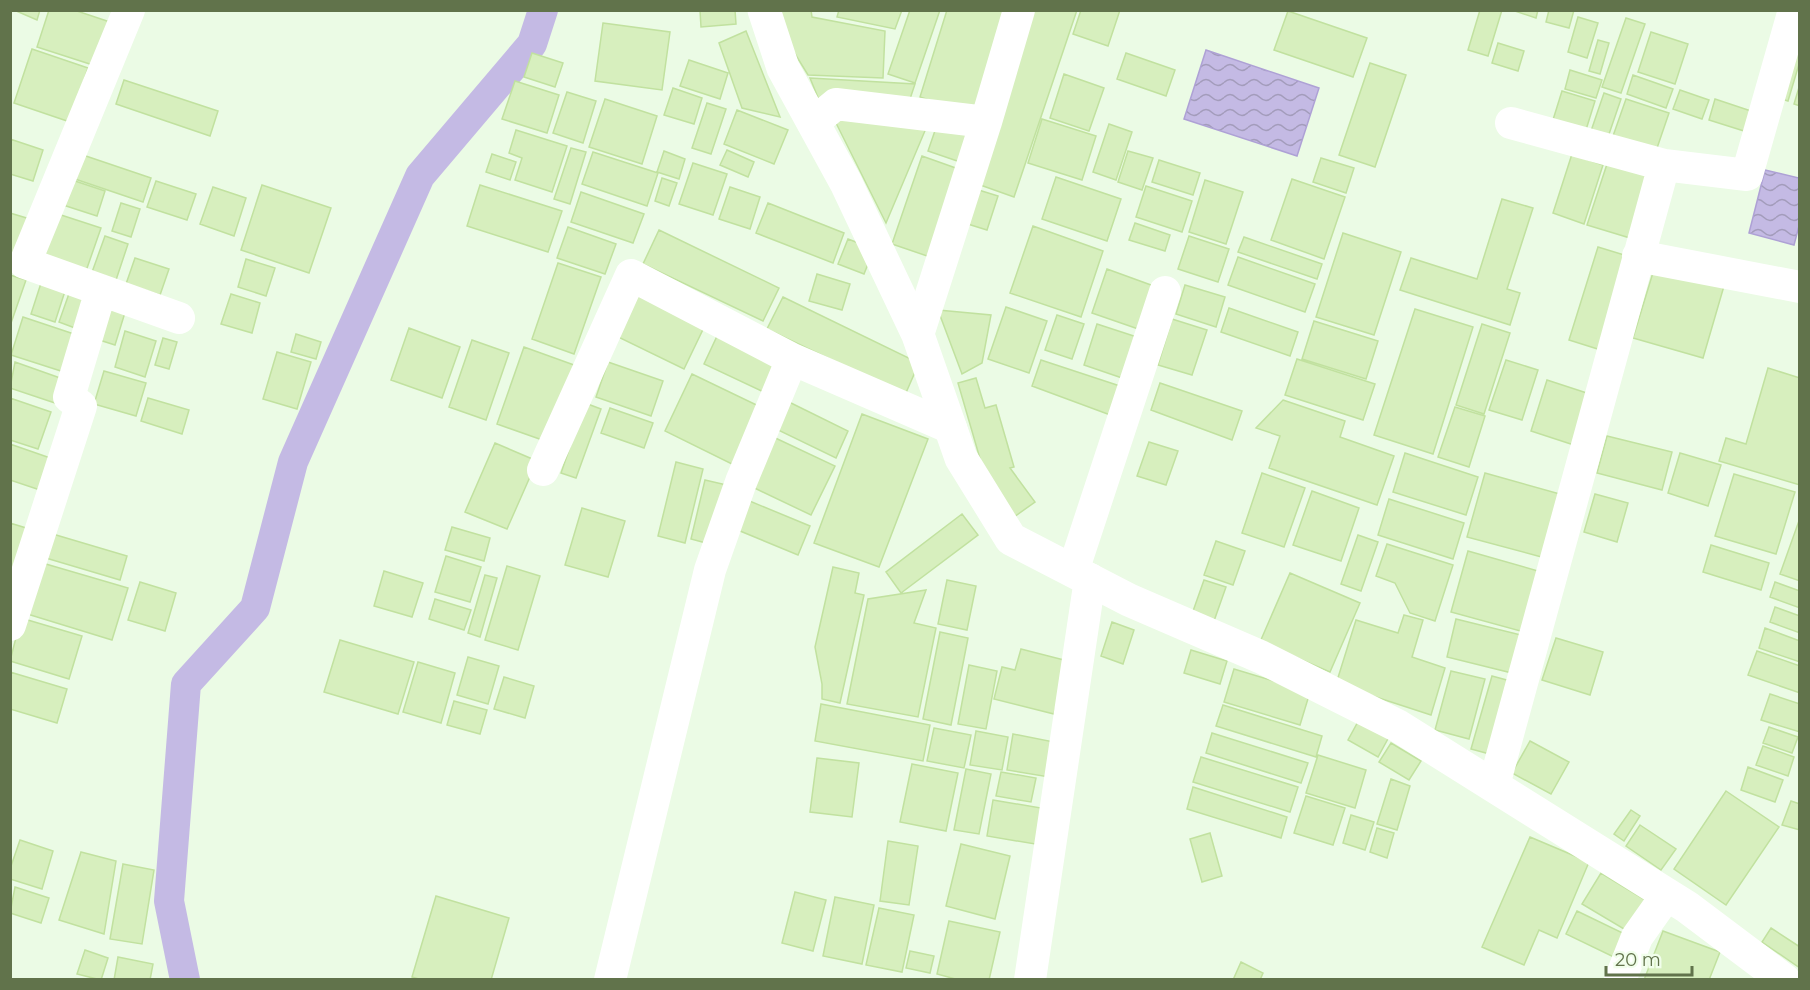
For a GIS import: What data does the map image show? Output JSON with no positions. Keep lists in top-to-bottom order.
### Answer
{
  "scale_bar": "20 m"
}
